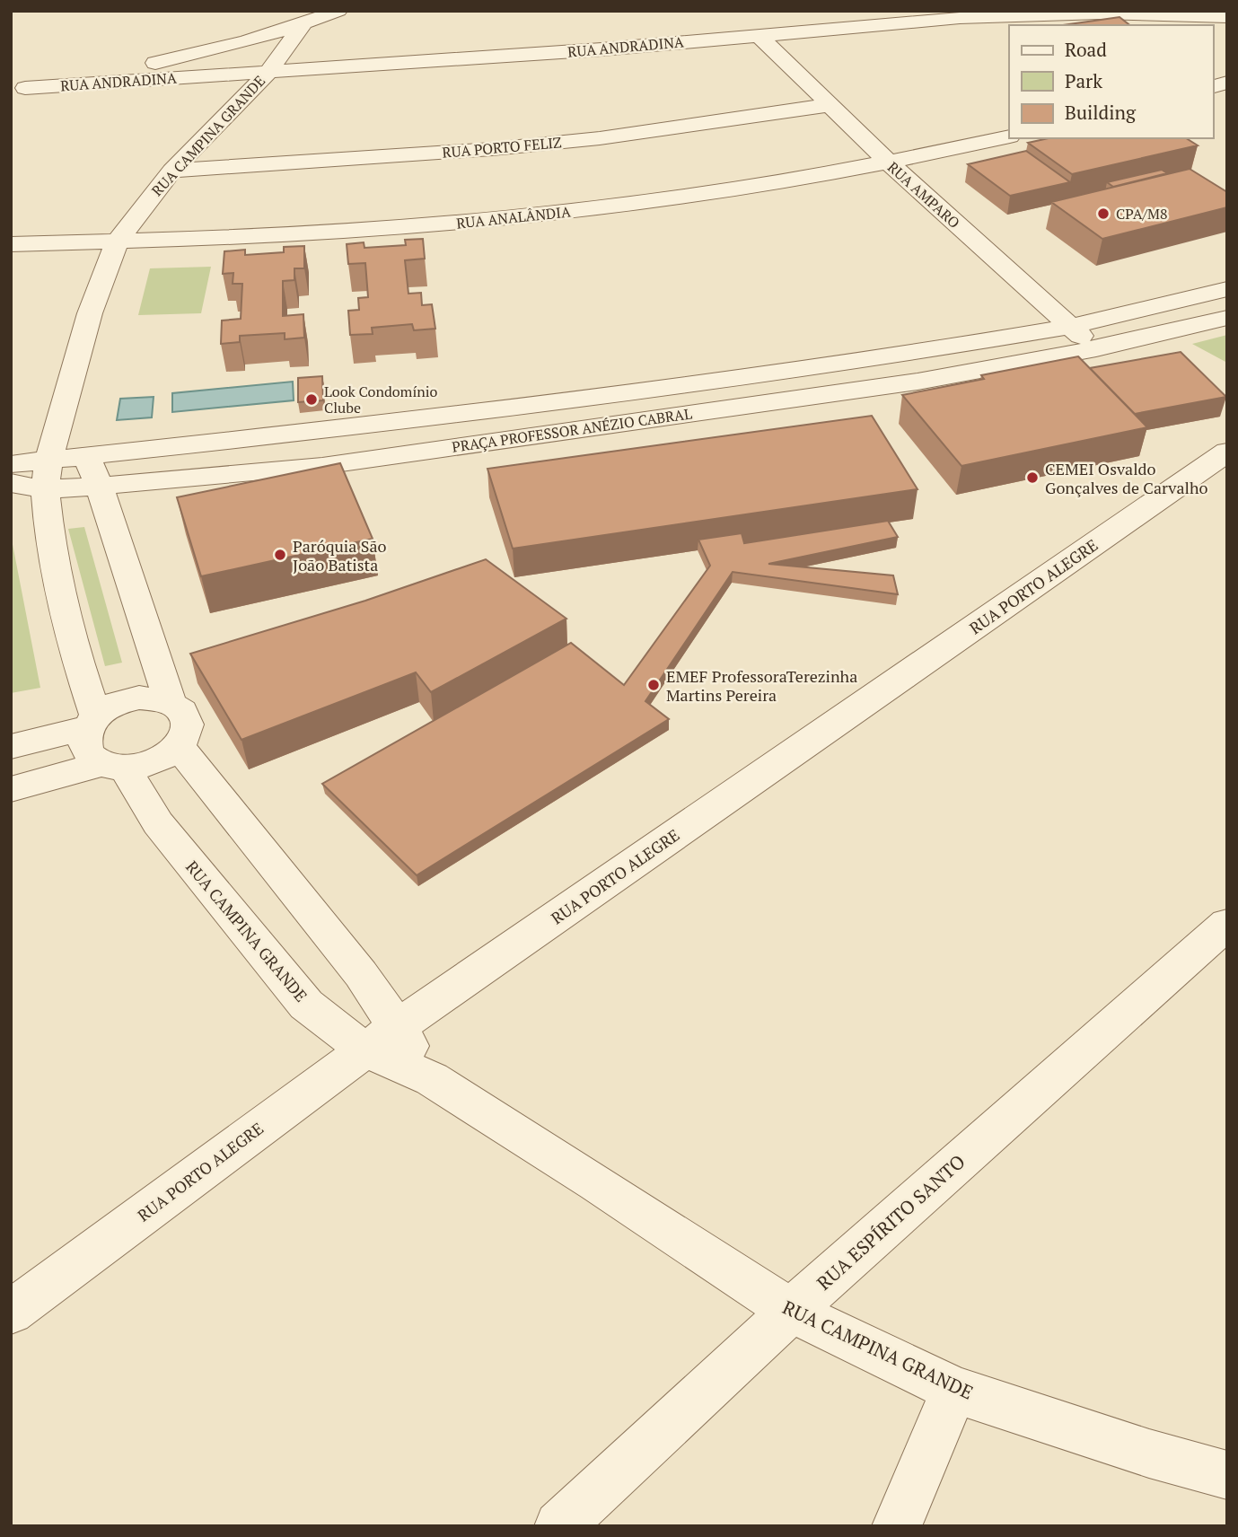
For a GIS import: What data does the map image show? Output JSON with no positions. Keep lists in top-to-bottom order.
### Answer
{
  "streets": {
    "street": [
      "RUA ANDRADINA",
      "RUA CAMPINA GRANDE",
      "RUA PORTO FELIZ",
      "RUA AMPARO",
      "RUA ANALÂNDIA",
      "PRAÇA PROFESSOR ANÉZIO CABRAL",
      "RUA PORTO ALEGRE",
      "RUA ESPÍRITO SANTO"
    ]
  },
  "crossings": [
    ["RUA ANDRADINA", "RUA CAMPINA GRANDE"],
    ["RUA ANDRADINA", "RUA AMPARO"],
    ["RUA CAMPINA GRANDE", "RUA PORTO FELIZ"],
    ["RUA CAMPINA GRANDE", "RUA ANALÂNDIA"],
    ["RUA CAMPINA GRANDE", "PRAÇA PROFESSOR ANÉZIO CABRAL"],
    ["RUA CAMPINA GRANDE", "RUA PORTO ALEGRE"],
    ["RUA CAMPINA GRANDE", "RUA ESPÍRITO SANTO"],
    ["RUA PORTO FELIZ", "RUA AMPARO"],
    ["RUA AMPARO", "RUA ANALÂNDIA"],
    ["RUA AMPARO", "PRAÇA PROFESSOR ANÉZIO CABRAL"]
  ],
  "places": [
    "CPA/M8",
    "Look Condomínio Clube",
    "CEMEI Osvaldo Gonçalves de Carvalho",
    "Paróquia São João Batista",
    "EMEF ProfessoraTerezinha Martins Pereira"
  ],
  "legend": ["Road", "Park", "Building"]
}
